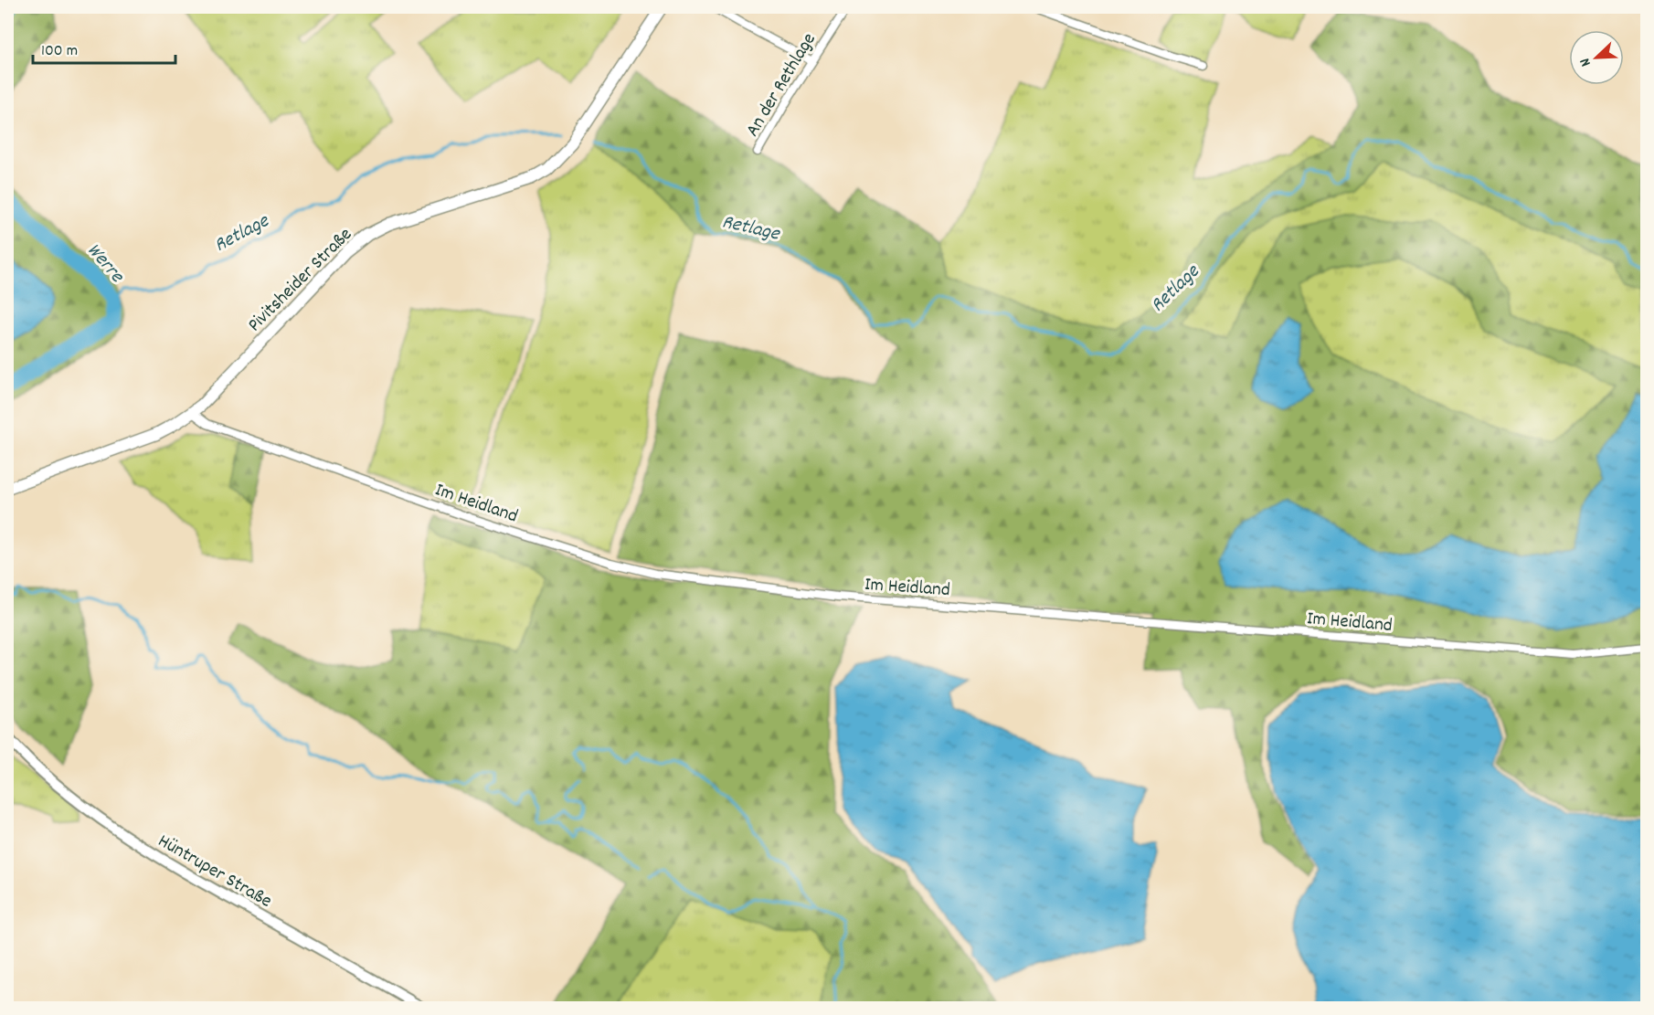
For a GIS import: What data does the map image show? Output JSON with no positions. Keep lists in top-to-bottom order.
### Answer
{
  "streets": {
    "main road": ["Pivitsheider Straße"],
    "street": ["An der Rethlage", "Im Heidland", "Hüntruper Straße"]
  },
  "crossings": [
    ["Pivitsheider Straße", "Im Heidland"]
  ],
  "water": ["Retlage", "Werre"],
  "scale_bar": "100 m",
  "north": "bottom left"
}
